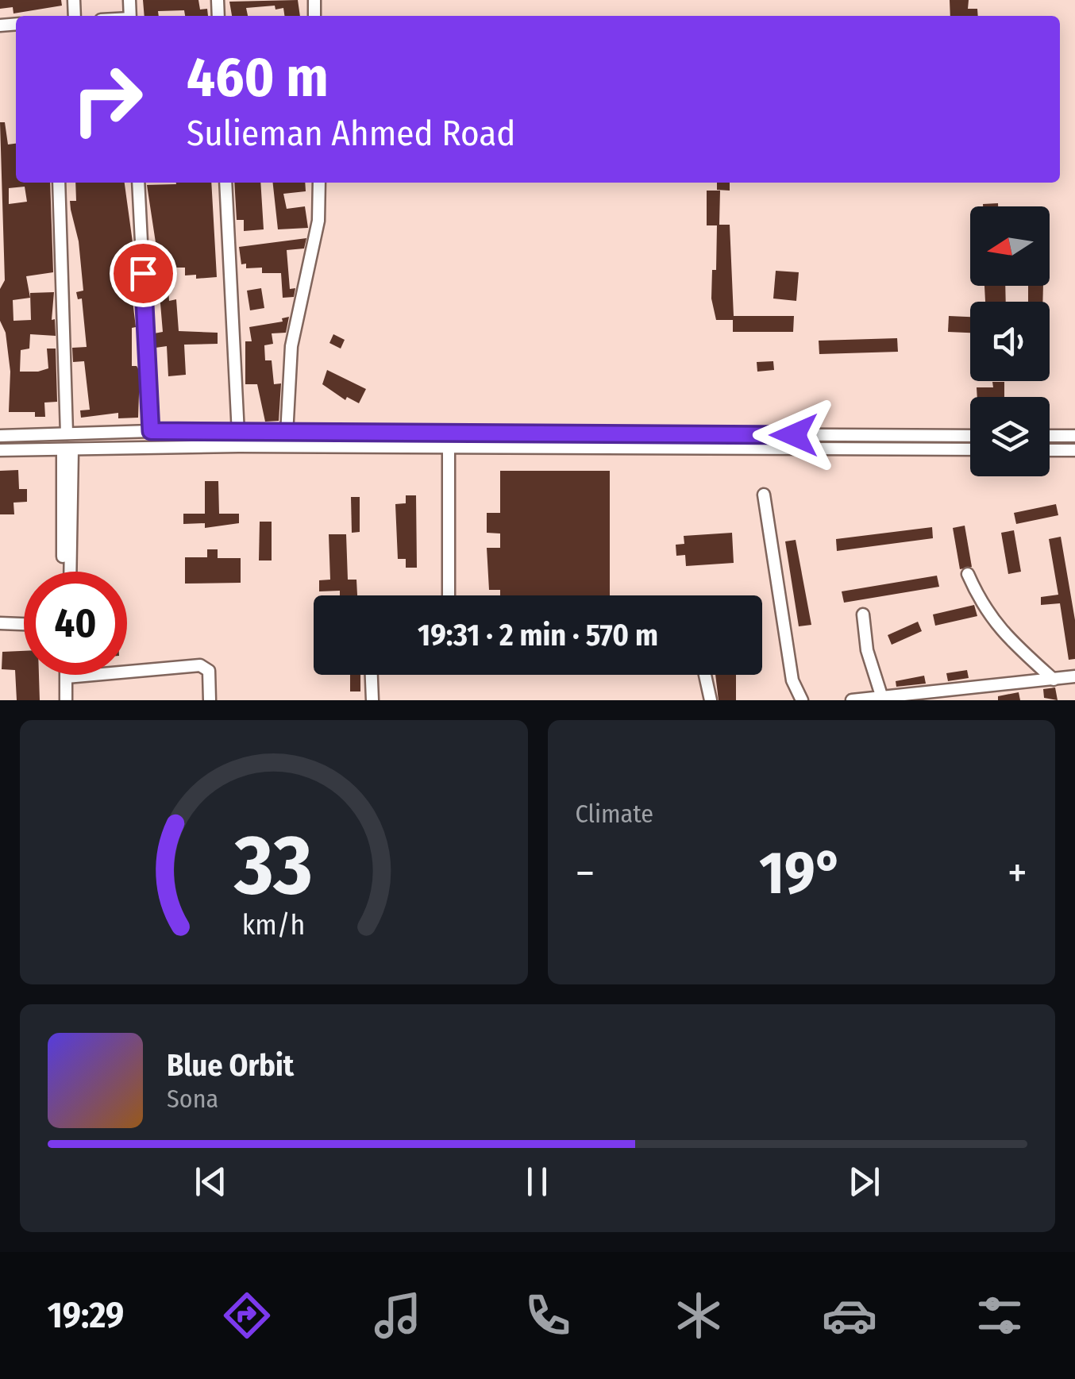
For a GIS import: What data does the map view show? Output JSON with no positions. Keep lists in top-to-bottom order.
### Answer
{
  "north": "left",
  "page": {
    "turn": ["460 m", "Sulieman Ahmed Road"],
    "limit": "40",
    "trip": "19:31 · 2 min · 570 m",
    "tile": "Climate",
    "heat": ["−", "19°", "+"],
    "song": ["Blue Orbit", "Sona"],
    "tabs": "19:29",
    "gauge": ["33", "km/h"]
  }
}
